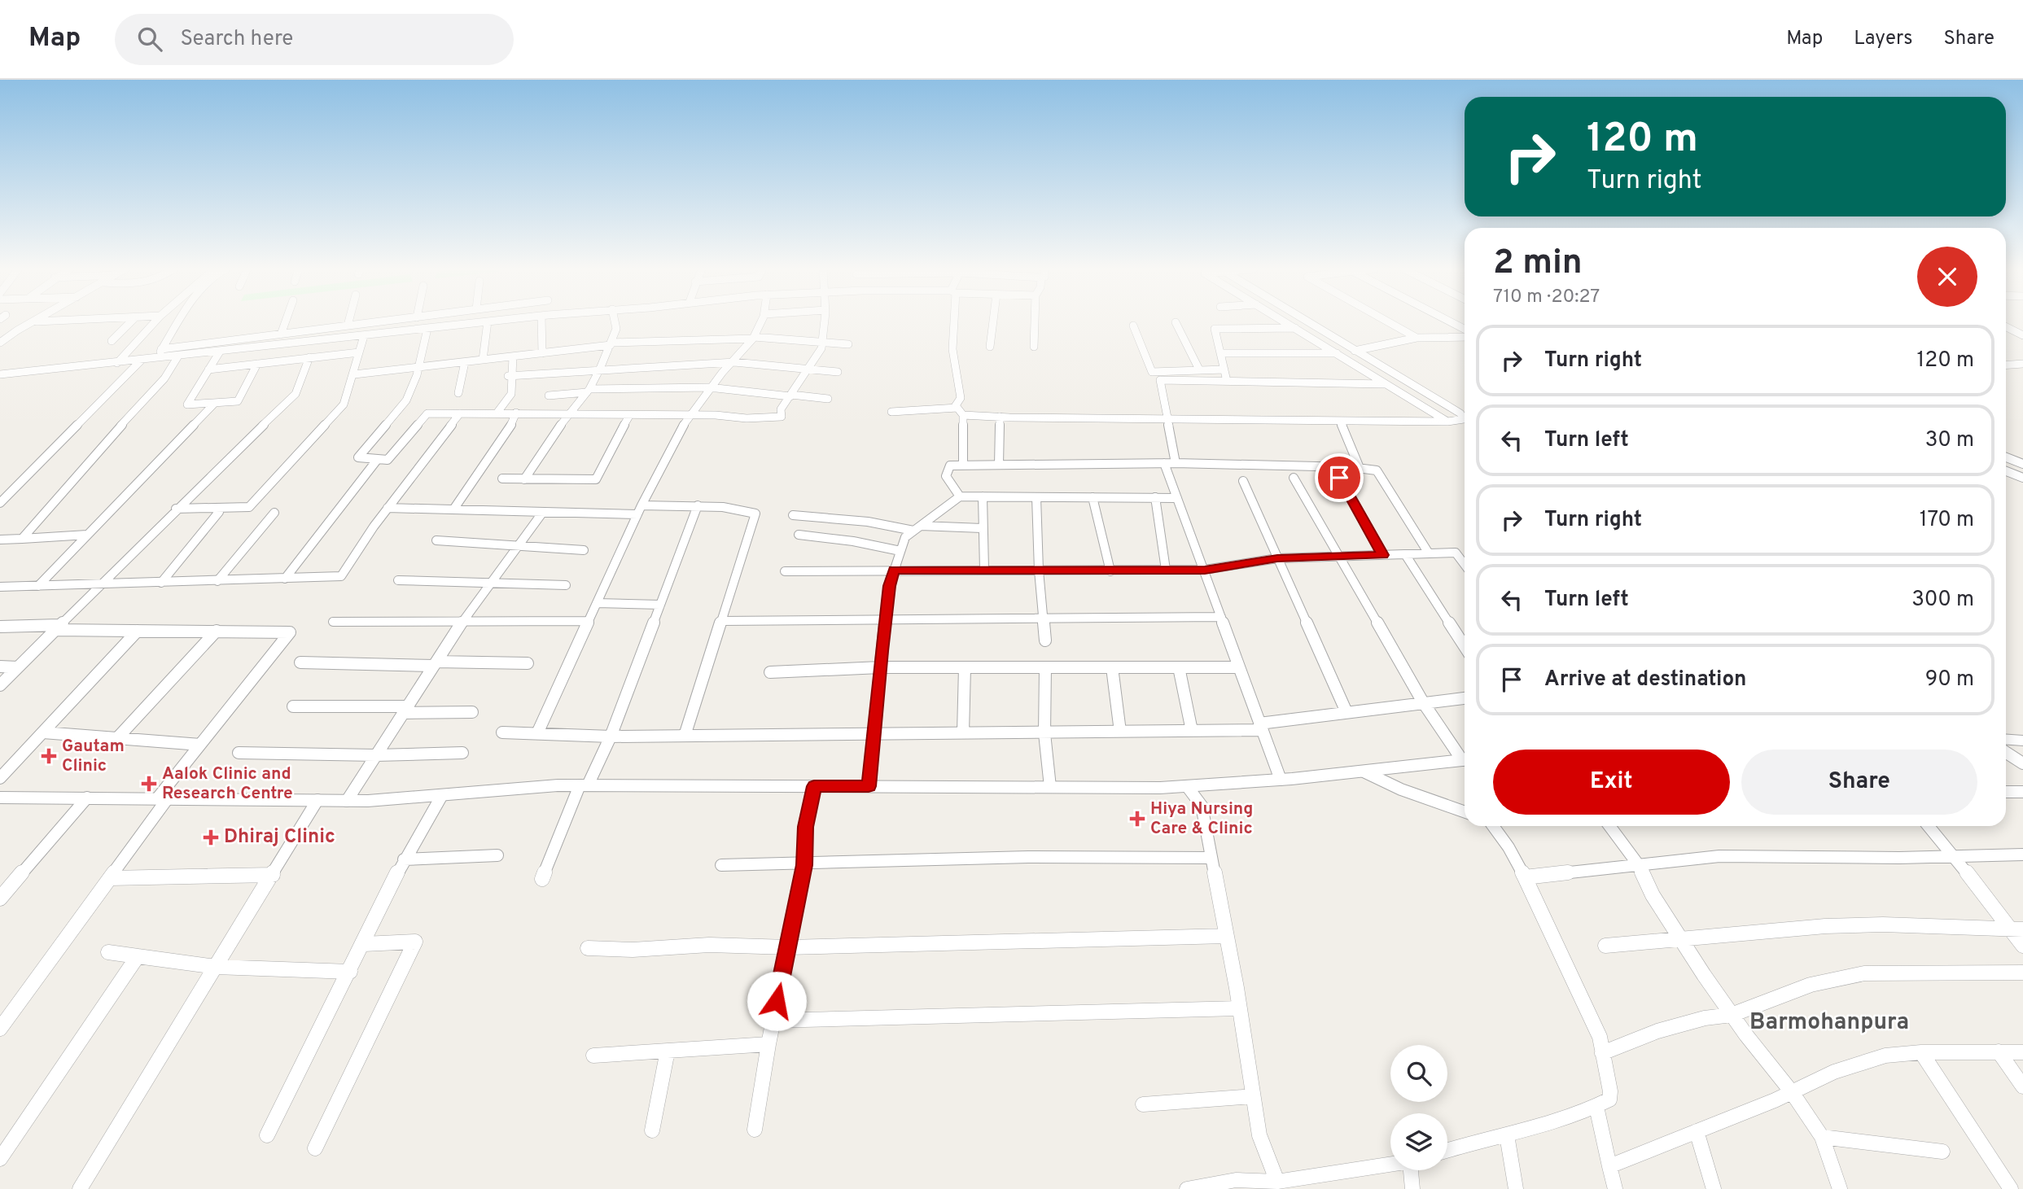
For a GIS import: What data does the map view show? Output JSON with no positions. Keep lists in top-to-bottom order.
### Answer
{
  "districts": ["Barmohanpura"],
  "places": {
    "health": [
      "Gautam Clinic",
      "Aalok Clinic and Research Centre",
      "Hiya Nursing Care & Clinic",
      "Dhiraj Clinic"
    ]
  },
  "page": {
    "header": "Map",
    "search": "Search here",
    "nav": ["Map", "Layers", "Share"],
    "turn": ["120 m", "Turn right"],
    "heading": ["2 min", "710 m · 20:27"],
    "list": [
      {
        "name": "Turn right",
        "value": "120 m"
      },
      {
        "name": "Turn left",
        "value": "30 m"
      },
      {
        "name": "Turn right",
        "value": "170 m"
      },
      {
        "name": "Turn left",
        "value": "300 m"
      },
      {
        "name": "Arrive at destination",
        "value": "90 m"
      }
    ],
    "buttons": ["Exit", "Share"]
  }
}
